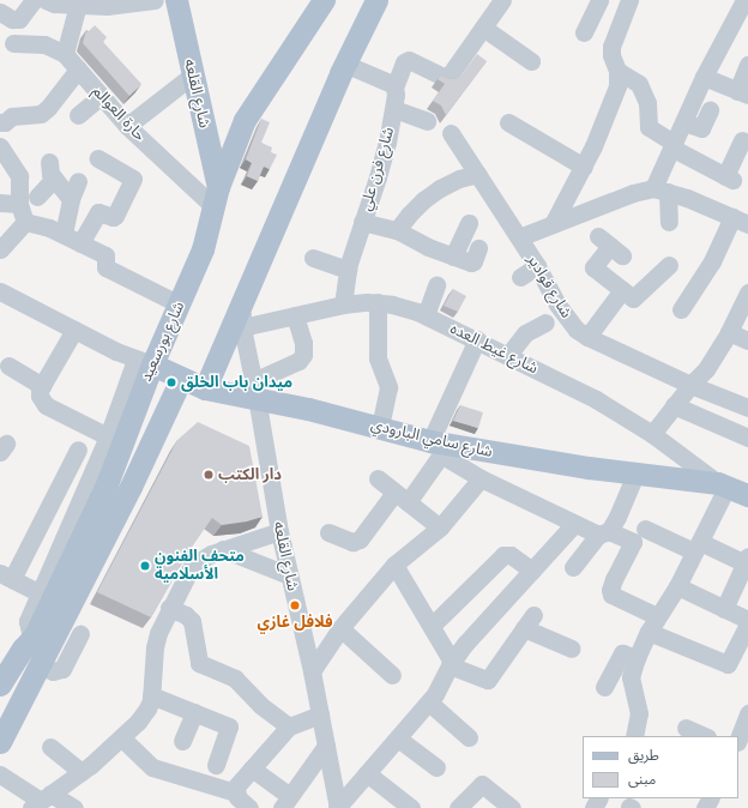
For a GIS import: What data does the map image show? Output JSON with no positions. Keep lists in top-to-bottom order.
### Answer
{
  "streets": {
    "main road": ["شارع القلعه", "شارع بورسعيد", "شارع سامي البارودي"],
    "street": [
      "حارة العوالم",
      "شارع فرن علي",
      "شارع قوادير",
      "شارع غيط العده"
    ]
  },
  "crossings": [
    ["شارع القلعه", "حارة العوالم"],
    ["شارع القلعه", "شارع بورسعيد"],
    ["شارع القلعه", "شارع غيط العده"],
    ["شارع القلعه", "شارع سامي البارودي"],
    ["حارة العوالم", "شارع بورسعيد"],
    ["شارع فرن علي", "شارع غيط العده"],
    ["شارع بورسعيد", "شارع سامي البارودي"],
    ["شارع غيط العده", "شارع سامي البارودي"]
  ],
  "places": [
    "ميدان باب الخلق",
    "دار الكتب",
    "متحف الفنون الأسلامية",
    "فلافل غازي"
  ],
  "legend": ["طريق", "مبنى"]
}
